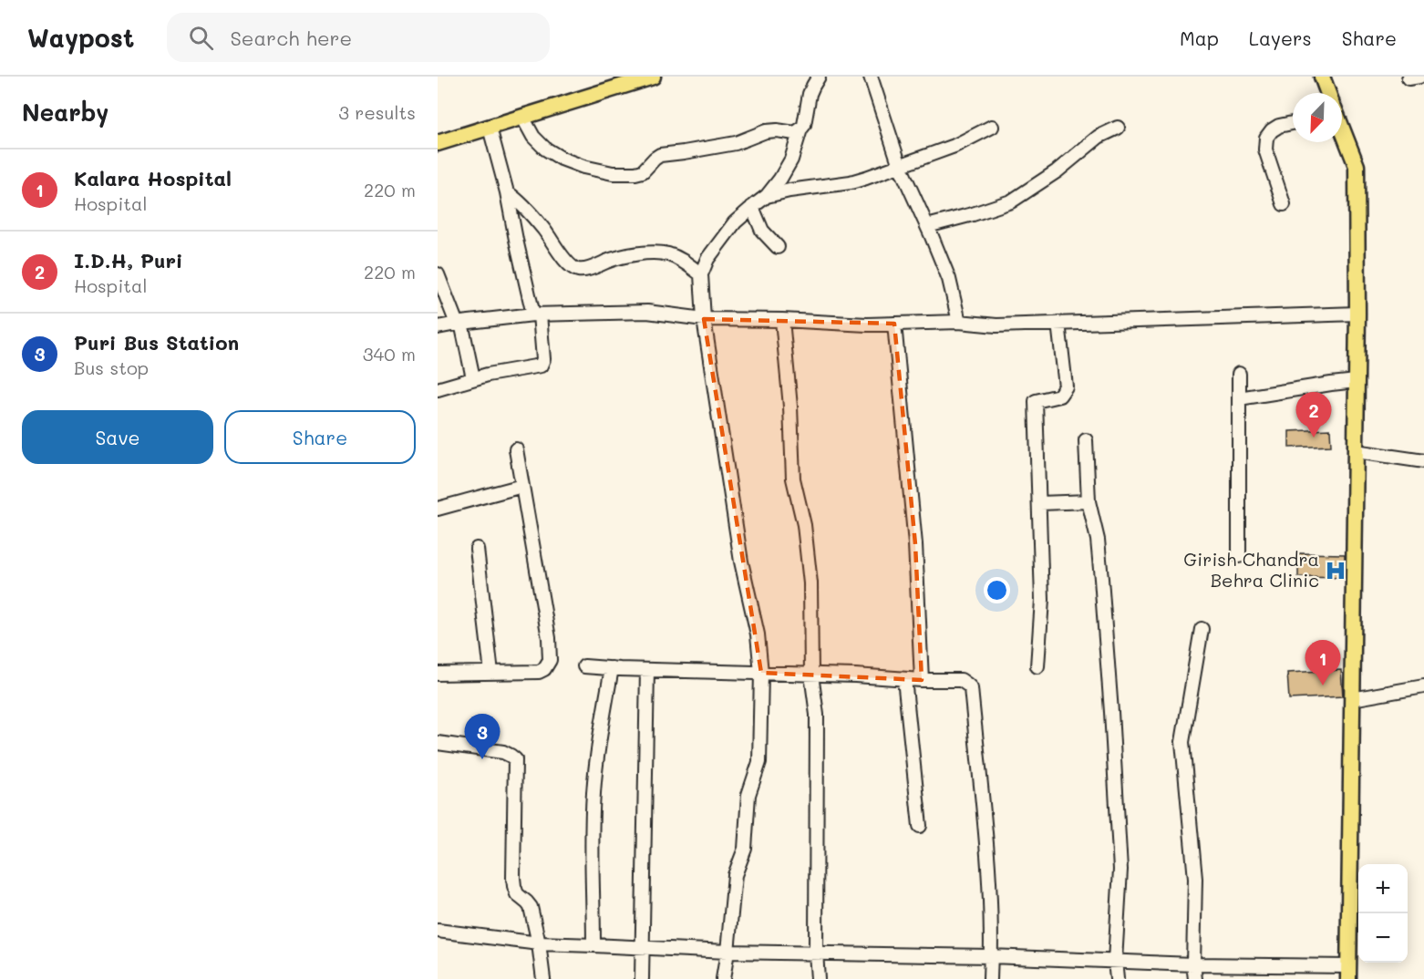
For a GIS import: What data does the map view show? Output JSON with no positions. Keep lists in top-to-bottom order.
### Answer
{
  "places": {
    "hospital": ["Girish Chandra Behra Clinic"]
  },
  "north": "bottom left",
  "page": {
    "header": "Waypost",
    "search": "Search here",
    "nav": ["Map", "Layers", "Share"],
    "heading": ["Nearby", "3 results"],
    "list": [
      {
        "mark": "1",
        "name": "Kalara Hospital",
        "note": "Hospital",
        "value": "220 m"
      },
      {
        "mark": "2",
        "name": "I.D.H, Puri",
        "note": "Hospital",
        "value": "220 m"
      },
      {
        "mark": "3",
        "name": "Puri Bus Station",
        "note": "Bus stop",
        "value": "340 m"
      }
    ],
    "pins": ["2", "1", "3"],
    "buttons": ["Save", "Share"],
    "map_buttons": ["+", "−"]
  }
}
